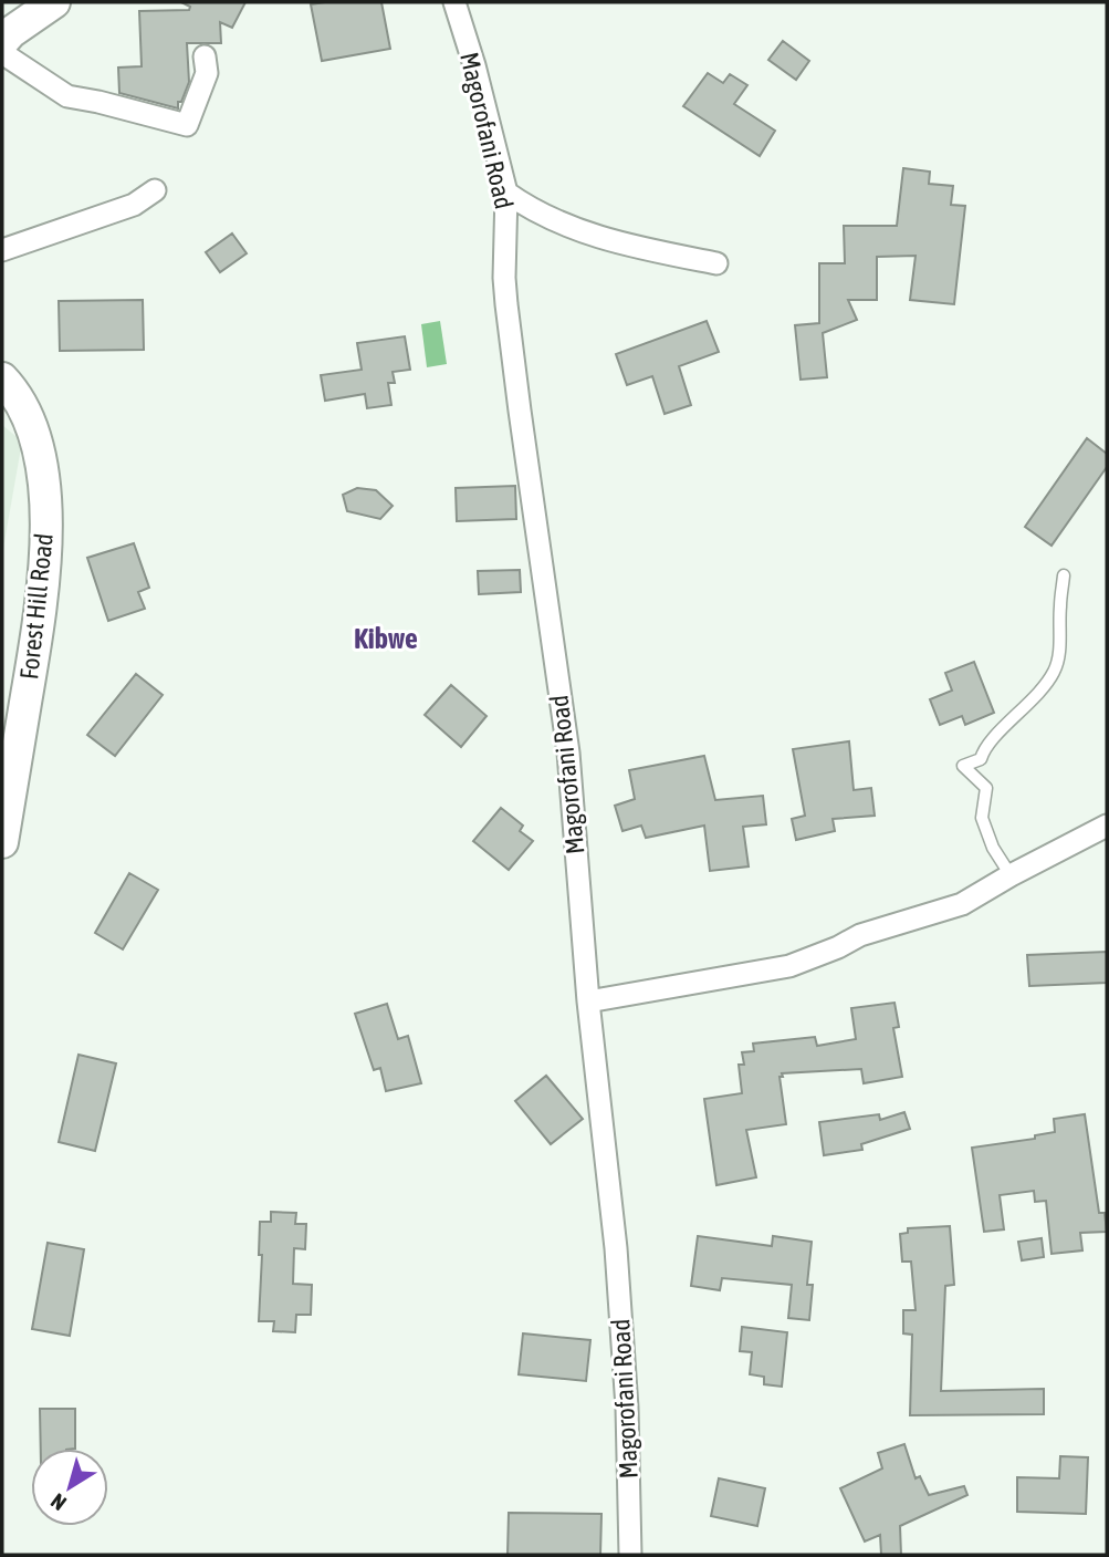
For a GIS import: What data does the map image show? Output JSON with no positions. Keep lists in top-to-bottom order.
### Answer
{
  "streets": {
    "street": ["Magorofani Road", "Forest Hill Road"]
  },
  "districts": ["Kibwe"],
  "north": "bottom left"
}
